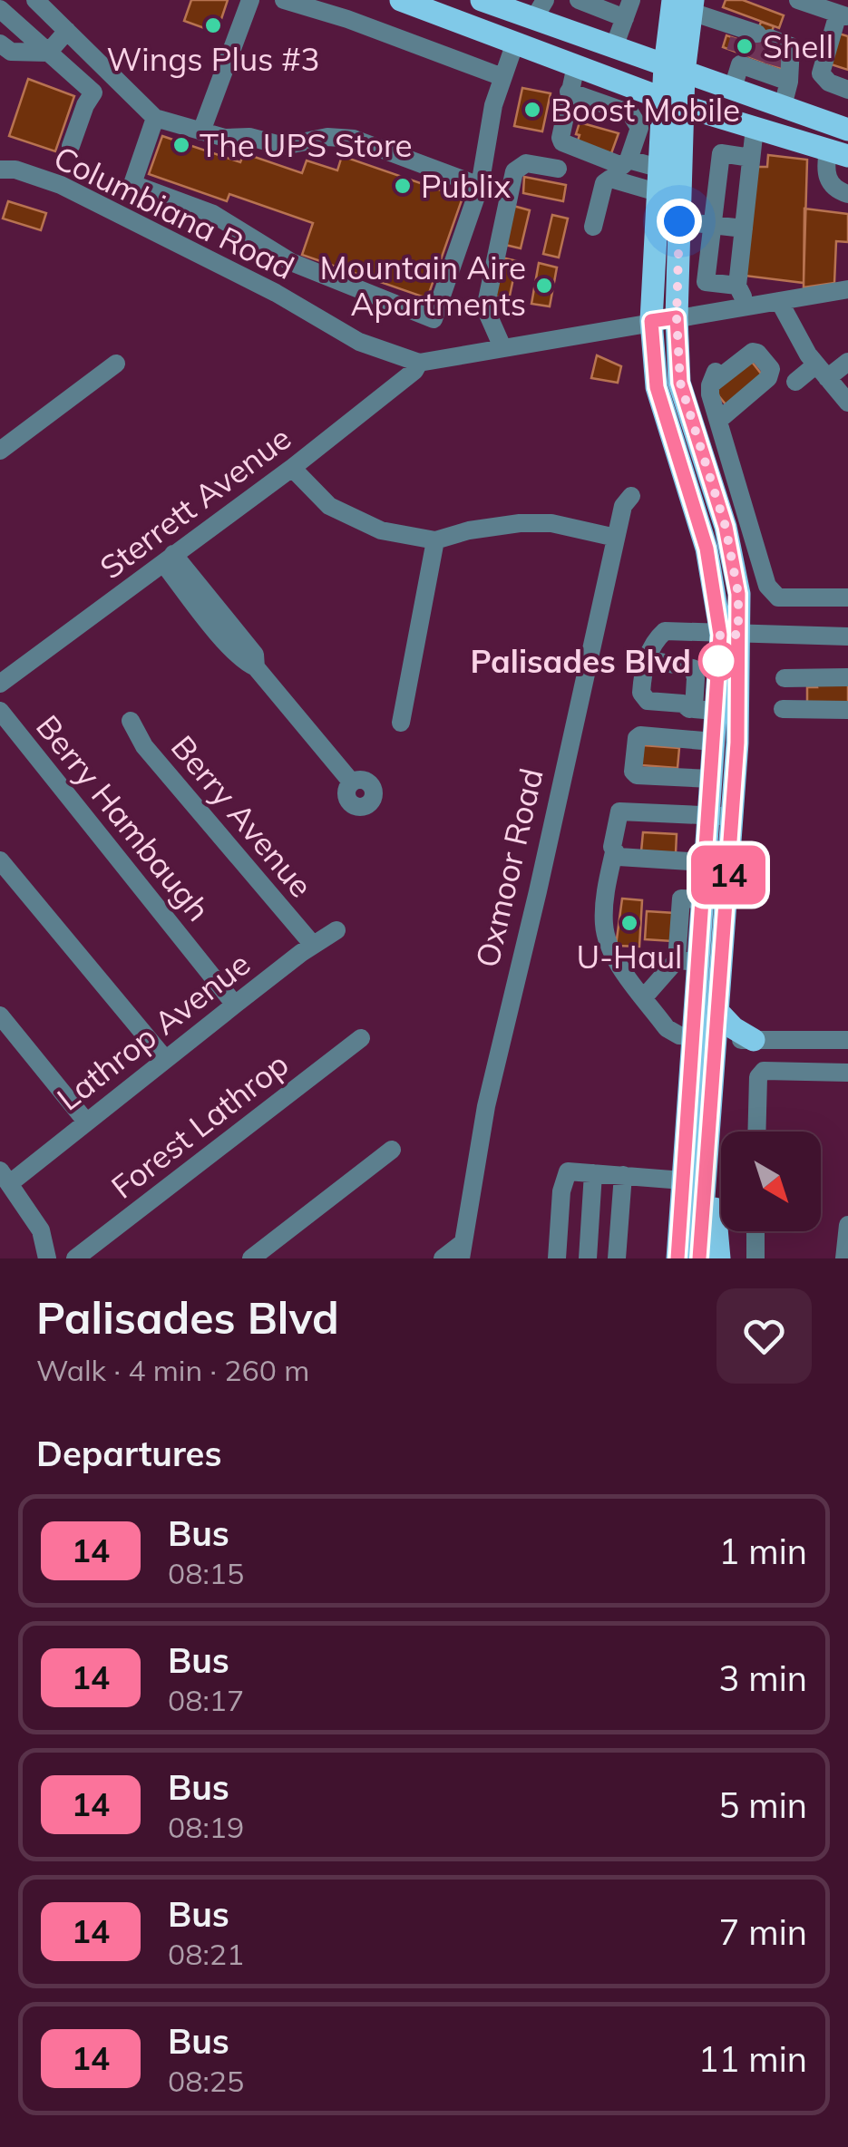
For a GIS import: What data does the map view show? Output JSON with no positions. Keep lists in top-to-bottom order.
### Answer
{
  "streets": {
    "street": [
      "Columbiana Road",
      "Sterrett Avenue",
      "Berry Avenue",
      "Berry Hambaugh",
      "Oxmoor Road",
      "Lathrop Avenue",
      "Forest Lathrop"
    ]
  },
  "crossings": [
    ["Columbiana Road", "Sterrett Avenue"],
    ["Berry Avenue", "Lathrop Avenue"],
    ["Berry Hambaugh", "Lathrop Avenue"]
  ],
  "places": [
    "Wings Plus #3",
    "Shell",
    "Boost Mobile",
    "The UPS Store",
    "Publix",
    "Mountain Aire Apartments",
    "Palisades Blvd",
    "U-Haul"
  ],
  "lines": ["bus line 14"],
  "north": "bottom right",
  "page": {
    "on_map": "14",
    "heading": [
      ["Palisades Blvd", "Walk · 4 min · 260 m"],
      "Departures"
    ],
    "list": [
      {
        "mark": "14",
        "name": "Bus",
        "note": "08:15",
        "value": "1 min"
      },
      {
        "mark": "14",
        "name": "Bus",
        "note": "08:17",
        "value": "3 min"
      },
      {
        "mark": "14",
        "name": "Bus",
        "note": "08:19",
        "value": "5 min"
      },
      {
        "mark": "14",
        "name": "Bus",
        "note": "08:21",
        "value": "7 min"
      },
      {
        "mark": "14",
        "name": "Bus",
        "note": "08:25",
        "value": "11 min"
      }
    ]
  }
}
